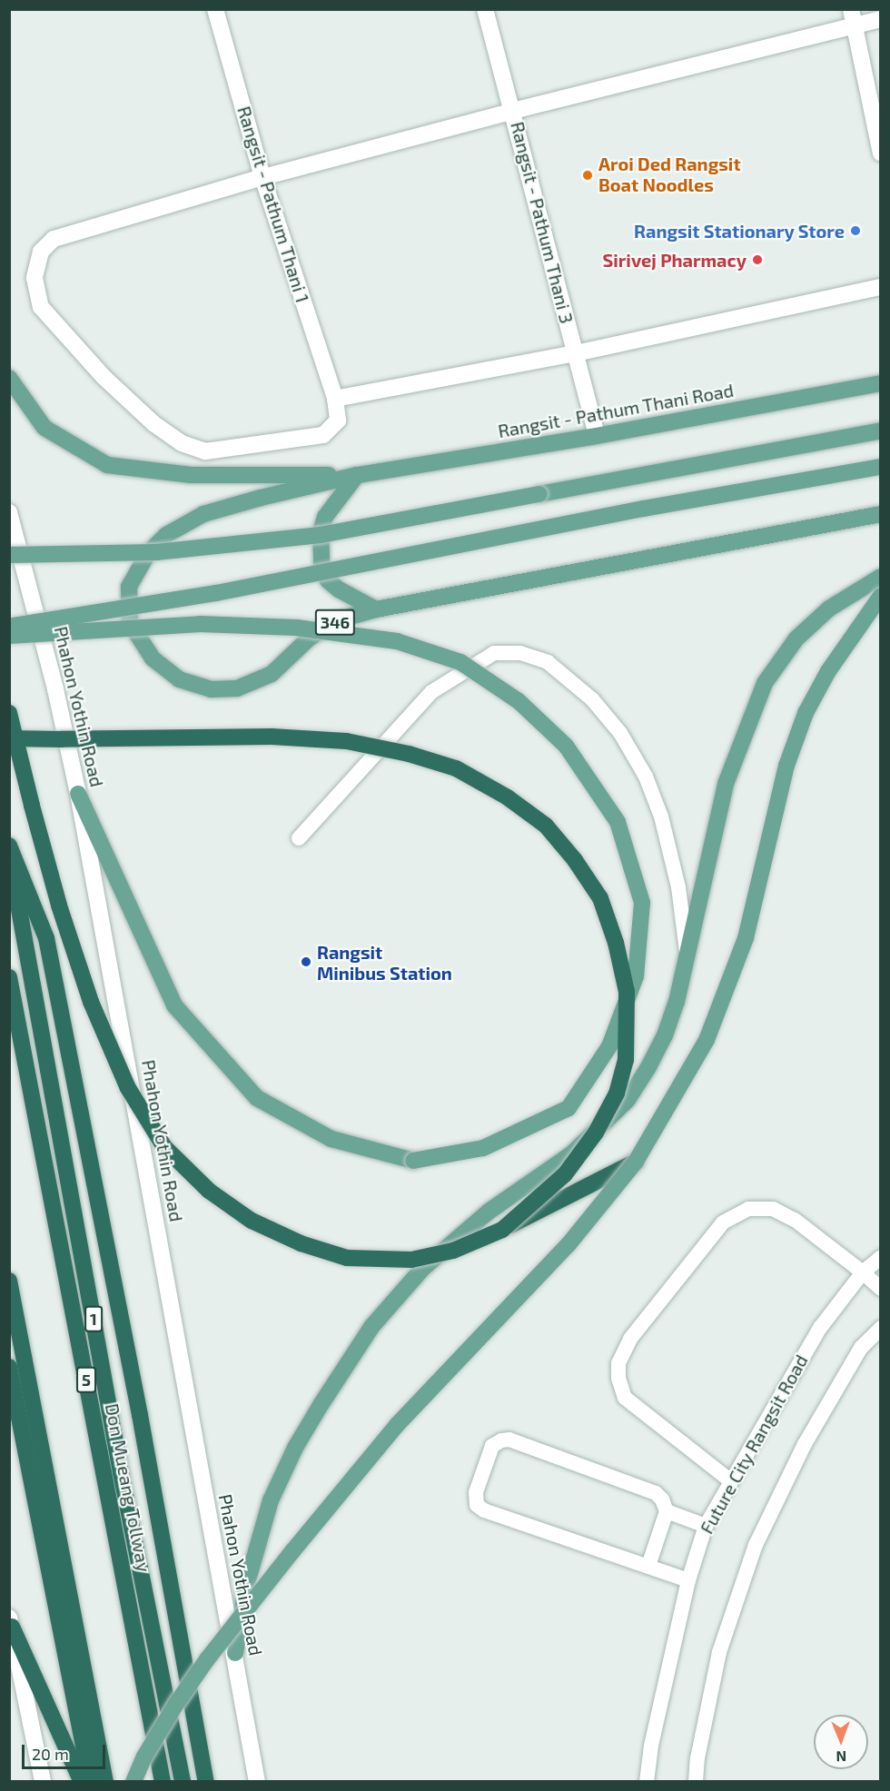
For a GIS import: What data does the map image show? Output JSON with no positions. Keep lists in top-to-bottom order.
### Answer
{
  "streets": {
    "highway": ["1", "5", "Don Mueang Tollway"],
    "main road": ["Rangsit - Pathum Thani Road", "346"],
    "street": ["Rangsit - Pathum Thani 1", "Rangsit - Pathum Thani 3", "Phahon Yothin Road"],
    "lane": ["Future City Rangsit Road"]
  },
  "crossings": [
    ["Rangsit - Pathum Thani 3", "Rangsit - Pathum Thani Road"],
    ["Rangsit - Pathum Thani Road", "346"]
  ],
  "places": [
    "Aroi Ded Rangsit Boat Noodles",
    "Rangsit Stationary Store",
    "Sirivej Pharmacy",
    "Rangsit Minibus Station"
  ],
  "scale_bar": "20 m",
  "north": "bottom"
}
